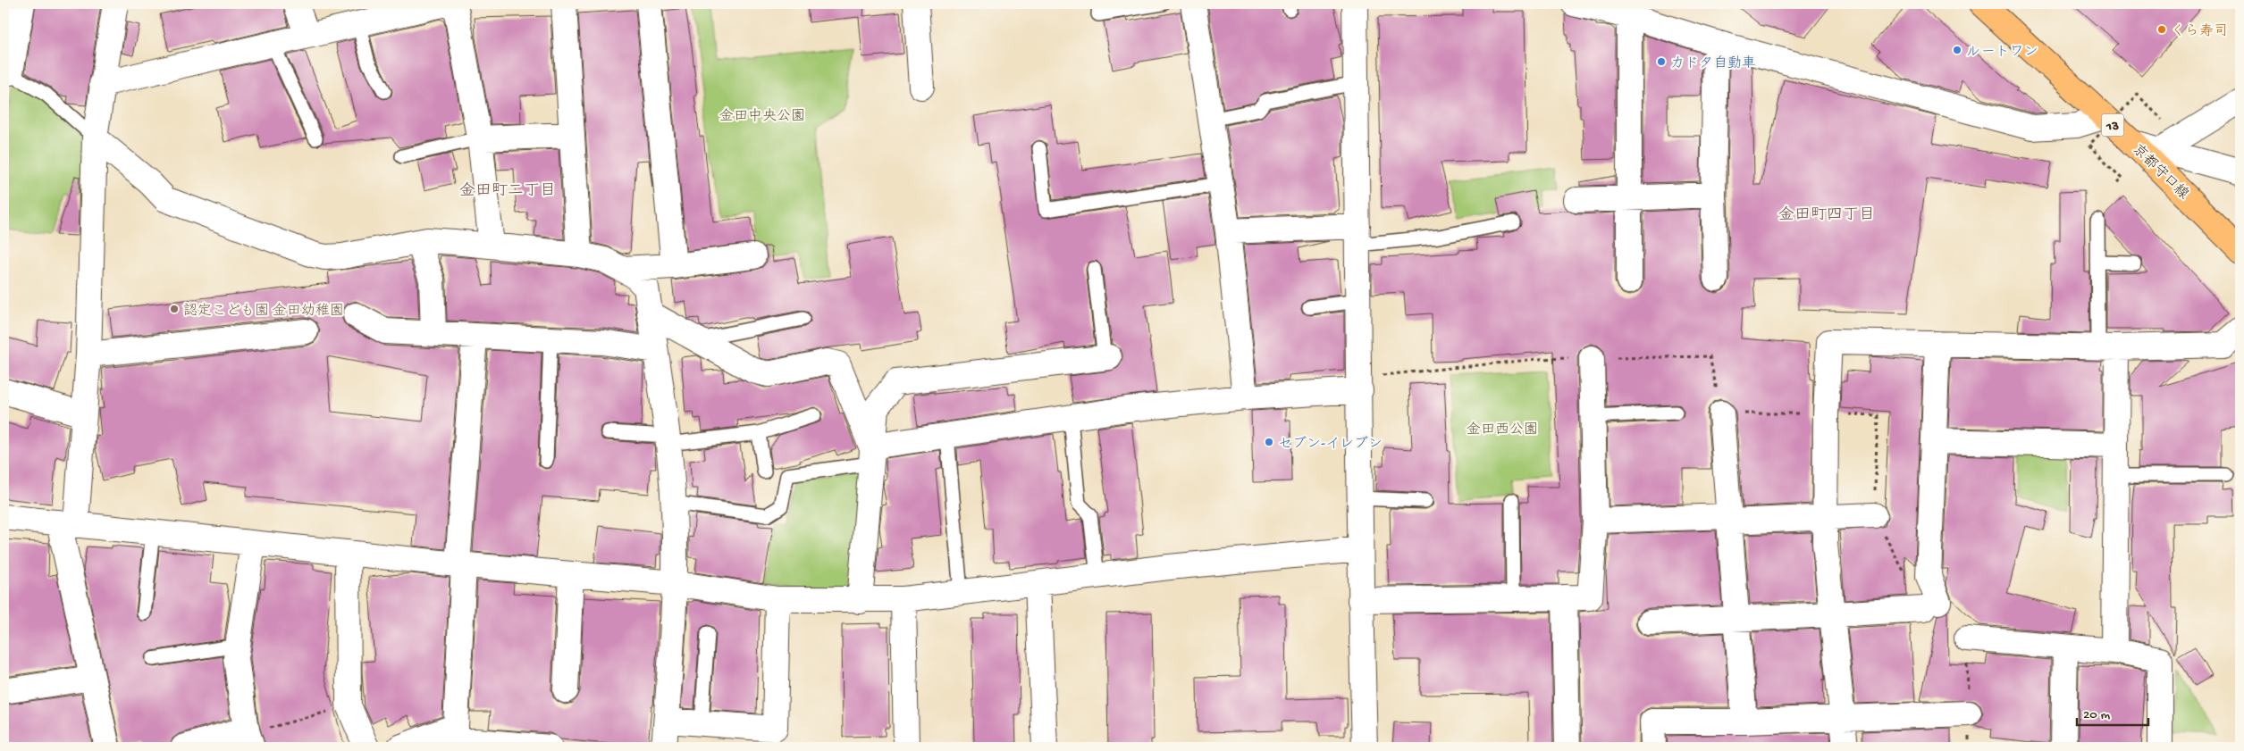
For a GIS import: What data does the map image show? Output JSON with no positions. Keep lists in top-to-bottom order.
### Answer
{
  "streets": {
    "main road": ["13", "京都守口線"]
  },
  "districts": ["金田町二丁目", "金田町四丁目"],
  "parks": ["金田中央公園", "金田西公園"],
  "places": [
    "くら寿司",
    "ルートワン",
    "カドタ自動車",
    "認定こども園 金田幼稚園",
    "セブン-イレブン"
  ],
  "scale_bar": "20 m"
}
